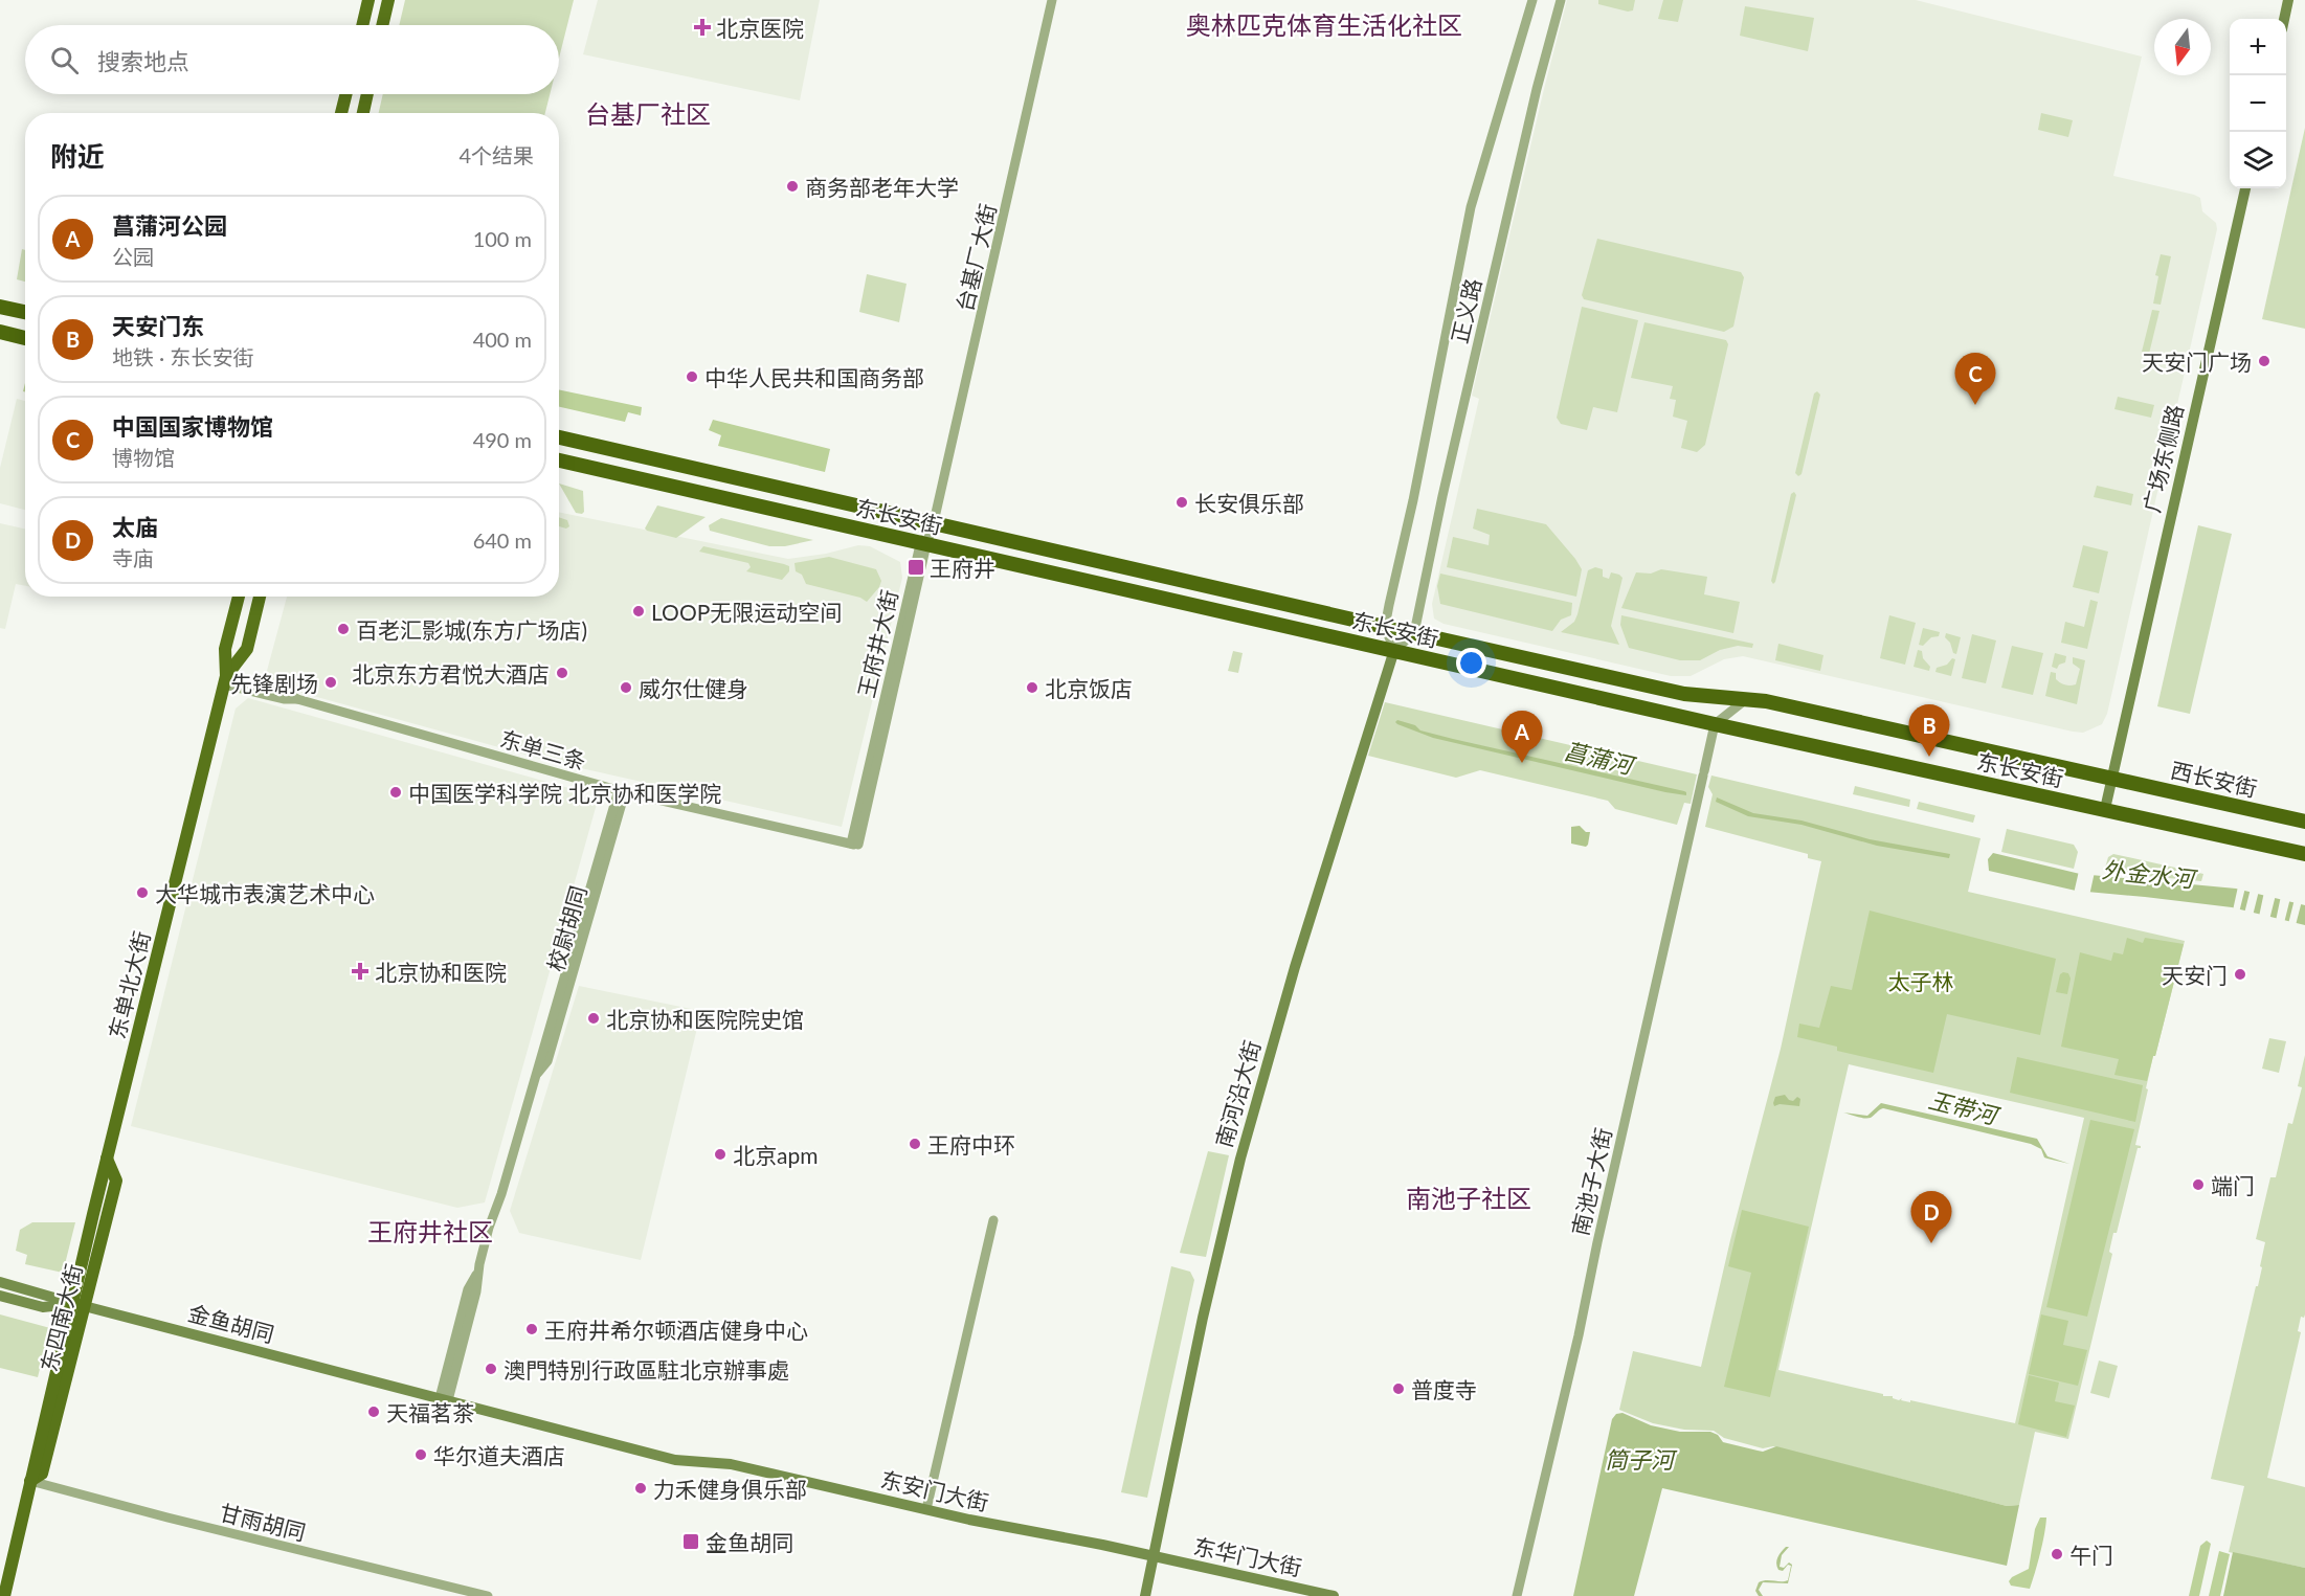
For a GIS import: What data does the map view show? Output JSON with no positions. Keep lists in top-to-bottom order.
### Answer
{
  "streets": {
    "highway": ["东长安街", "西长安街"],
    "main road": [
      "广场东侧路",
      "东单北大街",
      "南河沿大街",
      "东四南大街",
      "金鱼胡同",
      "东安门大街",
      "东华门大街"
    ],
    "street": [
      "台基厂大街",
      "正义路",
      "王府井大街",
      "东单三条",
      "校尉胡同",
      "南池子大街",
      "甘雨胡同"
    ]
  },
  "crossings": [
    ["台基厂大街", "东长安街"],
    ["台基厂大街", "王府井大街"],
    ["正义路", "东长安街"],
    ["广场东侧路", "东长安街"],
    ["广场东侧路", "西长安街"],
    ["东长安街", "王府井大街"],
    ["东长安街", "西长安街"],
    ["东长安街", "南河沿大街"],
    ["东长安街", "南池子大街"],
    ["王府井大街", "东单三条"],
    ["东单三条", "校尉胡同"],
    ["东单三条", "东单北大街"],
    ["校尉胡同", "金鱼胡同"],
    ["东单北大街", "东四南大街"],
    ["东单北大街", "金鱼胡同"],
    ["南河沿大街", "东安门大街"],
    ["南河沿大街", "东华门大街"],
    ["东四南大街", "金鱼胡同"],
    ["东四南大街", "甘雨胡同"],
    ["金鱼胡同", "东安门大街"],
    ["东安门大街", "东华门大街"]
  ],
  "districts": [
    "奥林匹克体育生活化社区",
    "台基厂社区",
    "南池子社区",
    "王府井社区"
  ],
  "water": [
    "菖蒲河",
    "外金水河",
    "玉带河",
    "筒子河"
  ],
  "parks": ["太子林"],
  "places": {
    "health": ["北京医院", "北京协和医院"],
    "other": [
      "商务部老年大学",
      "天安门广场",
      "中华人民共和国商务部",
      "长安俱乐部",
      "LOOP无限运动空间",
      "百老汇影城(东方广场店)",
      "北京东方君悦大酒店",
      "先锋剧场",
      "威尔仕健身",
      "北京饭店",
      "中国医学科学院 北京协和医学院",
      "大华城市表演艺术中心",
      "天安门",
      "北京协和医院院史馆",
      "王府中环",
      "北京apm",
      "端门",
      "王府井希尔顿酒店健身中心",
      "澳門特別行政區駐北京辦事處",
      "普度寺",
      "天福茗茶",
      "华尔道夫酒店",
      "力禾健身俱乐部",
      "午门"
    ],
    "transit": ["王府井", "金鱼胡同"]
  },
  "north": "bottom",
  "page": {
    "map_buttons": ["+", "−"],
    "search": "搜索地点",
    "heading": ["附近", "4个结果"],
    "list": [
      {
        "mark": "A",
        "name": "菖蒲河公园",
        "note": "公园",
        "value": "100 m"
      },
      {
        "mark": "B",
        "name": "天安门东",
        "note": "地铁 · 东长安街",
        "value": "400 m"
      },
      {
        "mark": "C",
        "name": "中国国家博物馆",
        "note": "博物馆",
        "value": "490 m"
      },
      {
        "mark": "D",
        "name": "太庙",
        "note": "寺庙",
        "value": "640 m"
      }
    ],
    "pins": [
      "C",
      "B",
      "A",
      "D"
    ]
  }
}
